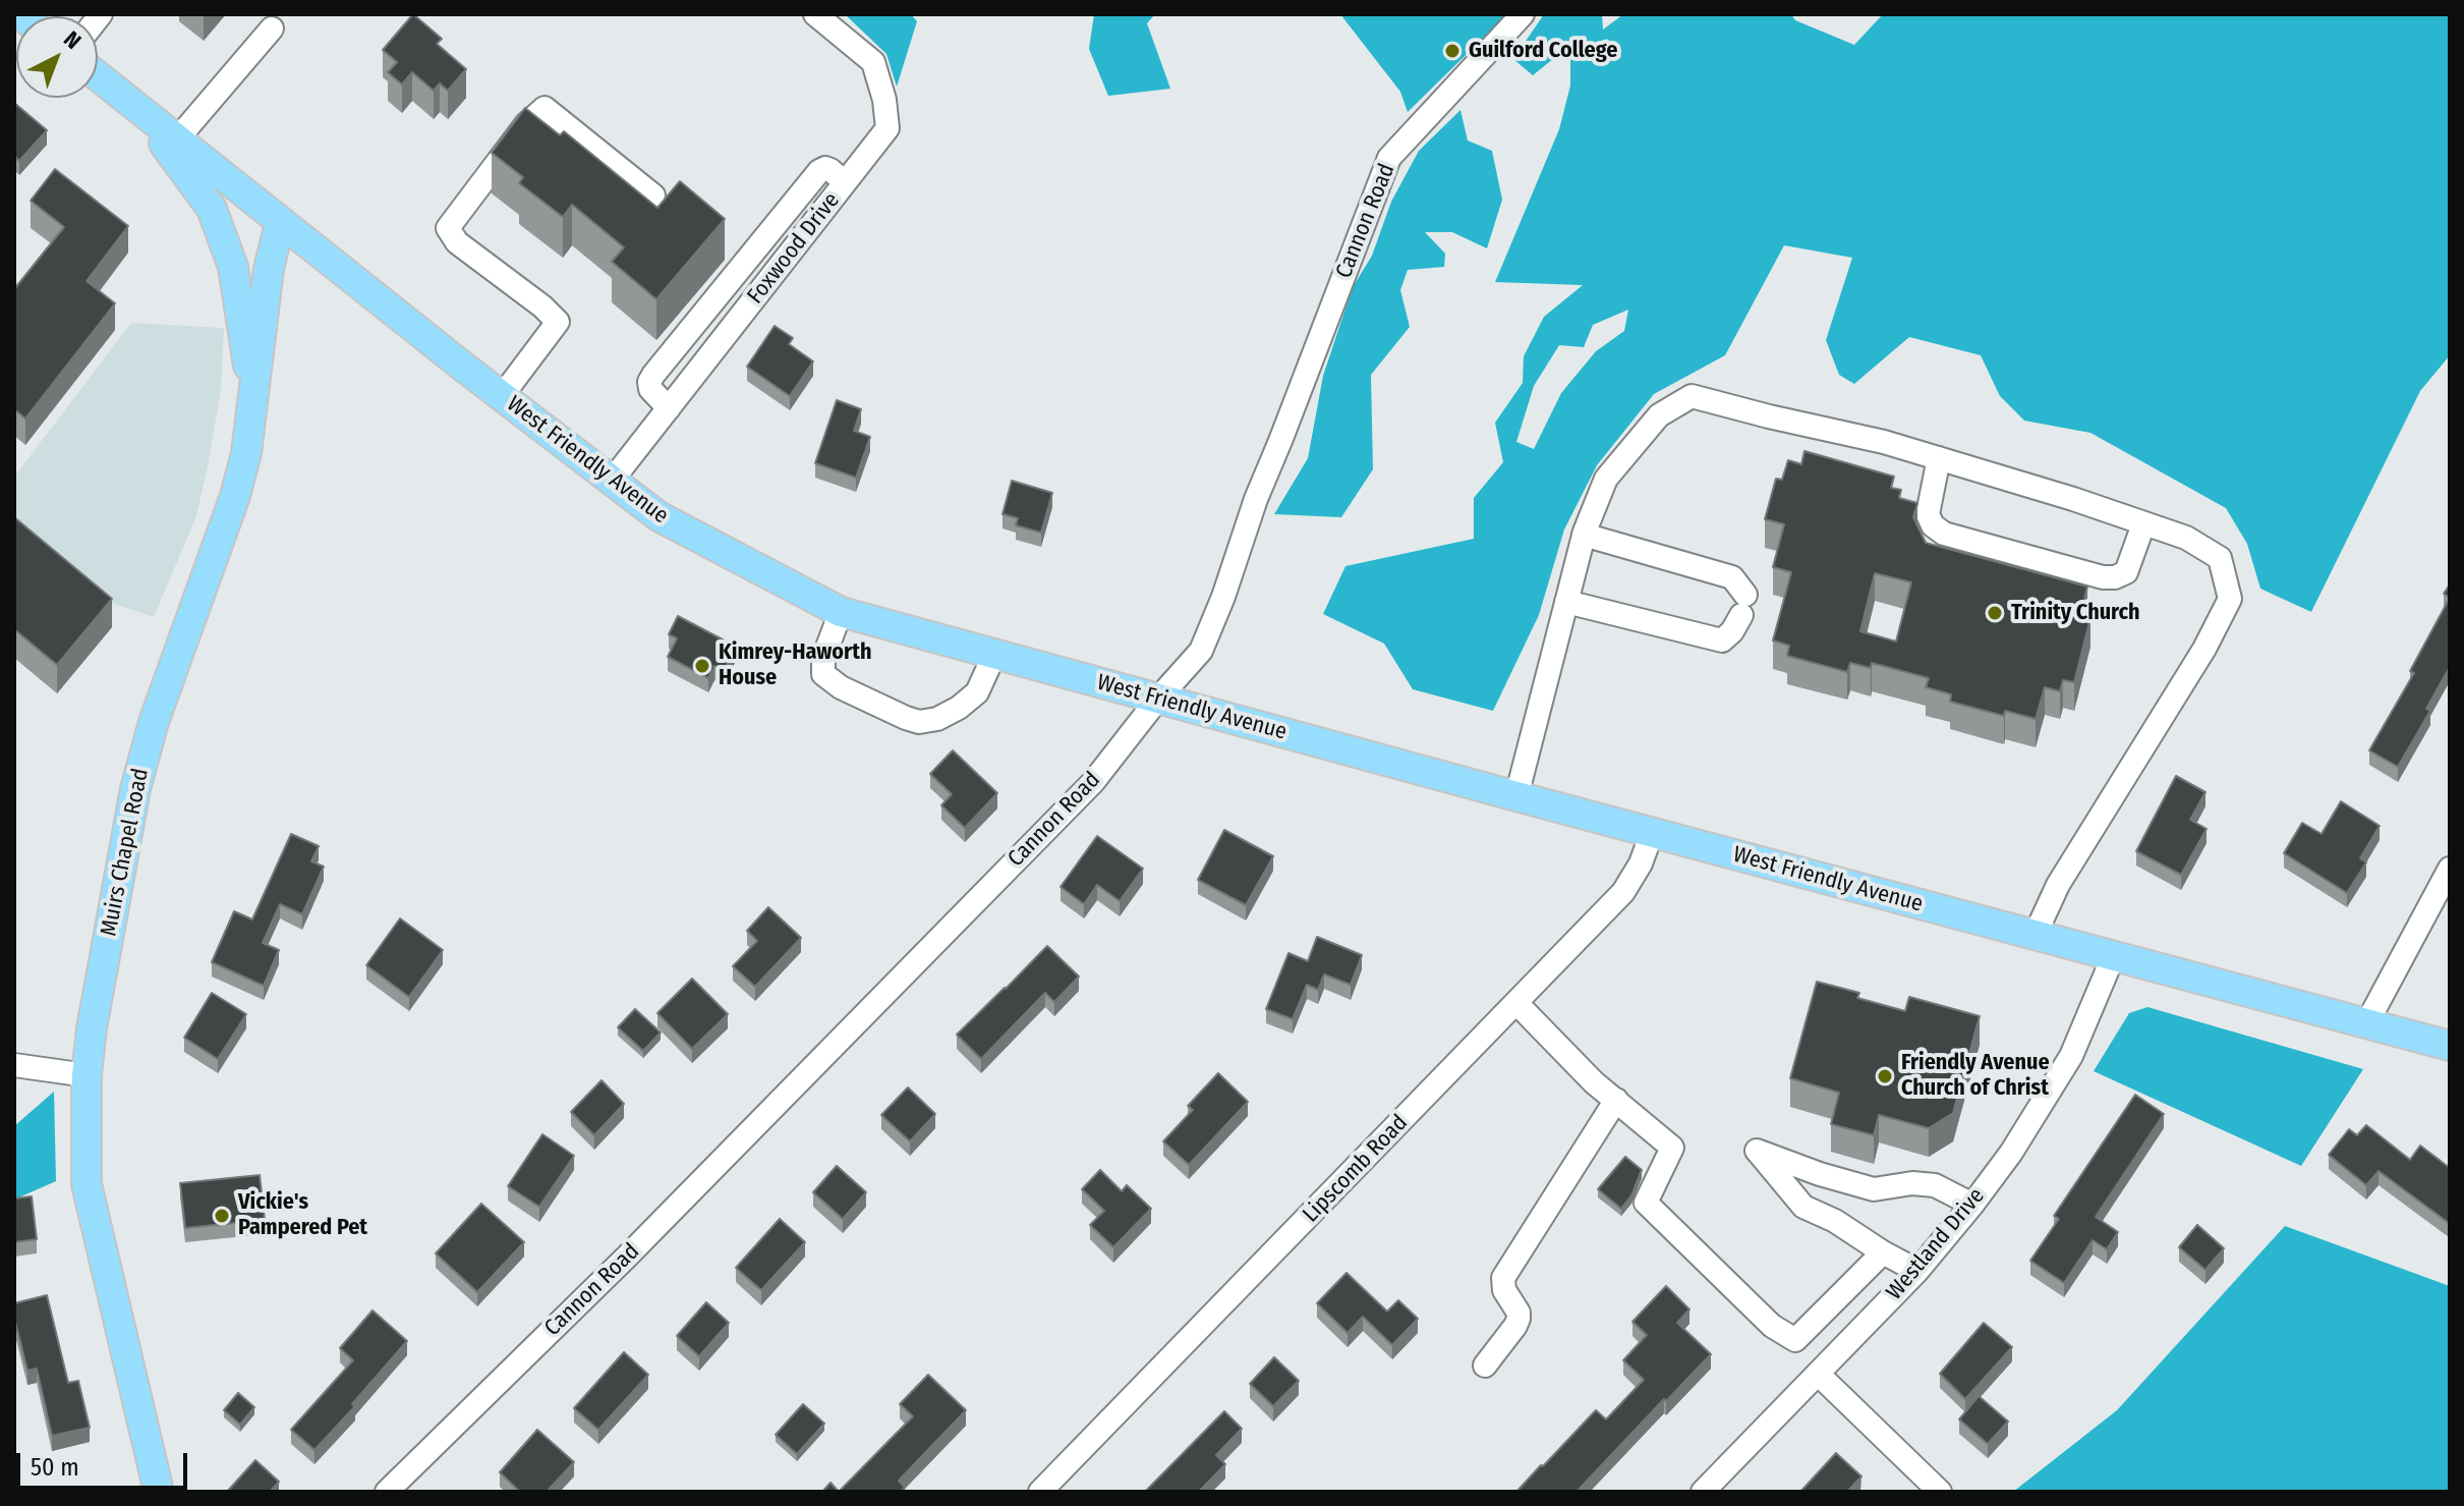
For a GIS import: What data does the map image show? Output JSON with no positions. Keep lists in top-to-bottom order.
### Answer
{
  "streets": {
    "main road": ["West Friendly Avenue", "Muirs Chapel Road"],
    "street": [
      "Cannon Road",
      "Foxwood Drive",
      "Lipscomb Road",
      "Westland Drive"
    ]
  },
  "crossings": [
    ["Cannon Road", "West Friendly Avenue"],
    ["Foxwood Drive", "West Friendly Avenue"],
    ["West Friendly Avenue", "Muirs Chapel Road"],
    ["West Friendly Avenue", "Lipscomb Road"],
    ["West Friendly Avenue", "Westland Drive"]
  ],
  "places": [
    "Guilford College",
    "Trinity Church",
    "Kimrey-Haworth House",
    "Friendly Avenue Church of Christ",
    "Vickie's Pampered Pet"
  ],
  "scale_bar": "50 m",
  "north": "top right"
}
